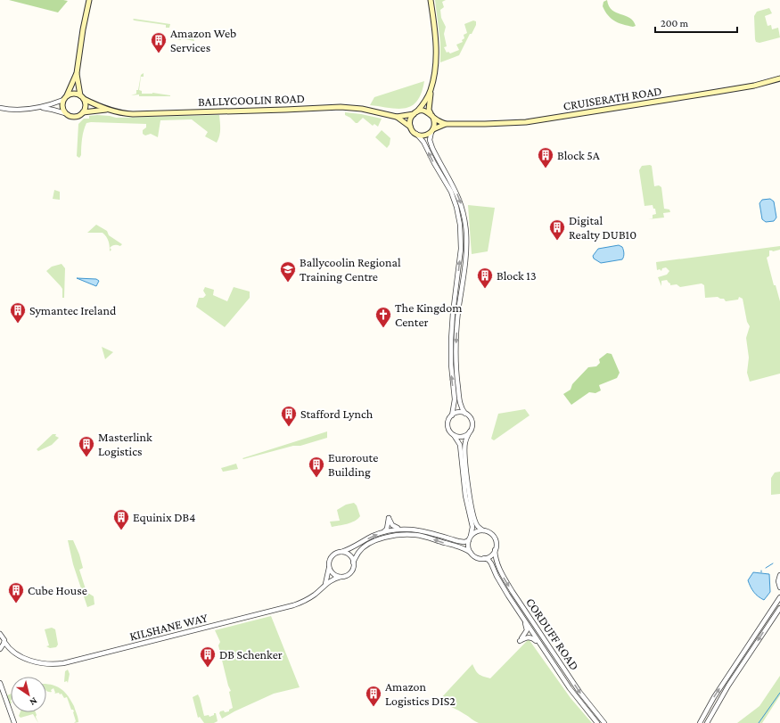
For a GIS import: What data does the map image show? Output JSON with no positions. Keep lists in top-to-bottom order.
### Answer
{
  "streets": {
    "main road": ["CRUISERATH ROAD", "BALLYCOOLIN ROAD"],
    "street": ["KILSHANE WAY", "CORDUFF ROAD"]
  },
  "crossings": [
    ["CRUISERATH ROAD", "BALLYCOOLIN ROAD"]
  ],
  "places": {
    "building": [
      "Amazon Web Services",
      "Block 5A",
      "Digital Realty DUB10",
      "Block 13",
      "Symantec Ireland",
      "Stafford Lynch",
      "Masterlink Logistics",
      "Euroroute Building",
      "Equinix DB4",
      "Cube House",
      "DB Schenker",
      "Amazon Logistics DIS2"
    ],
    "school or university": ["Ballycoolin Regional Training Centre"],
    "church": ["The Kingdom Center"]
  },
  "scale_bar": "200 m",
  "north": "bottom right"
}
